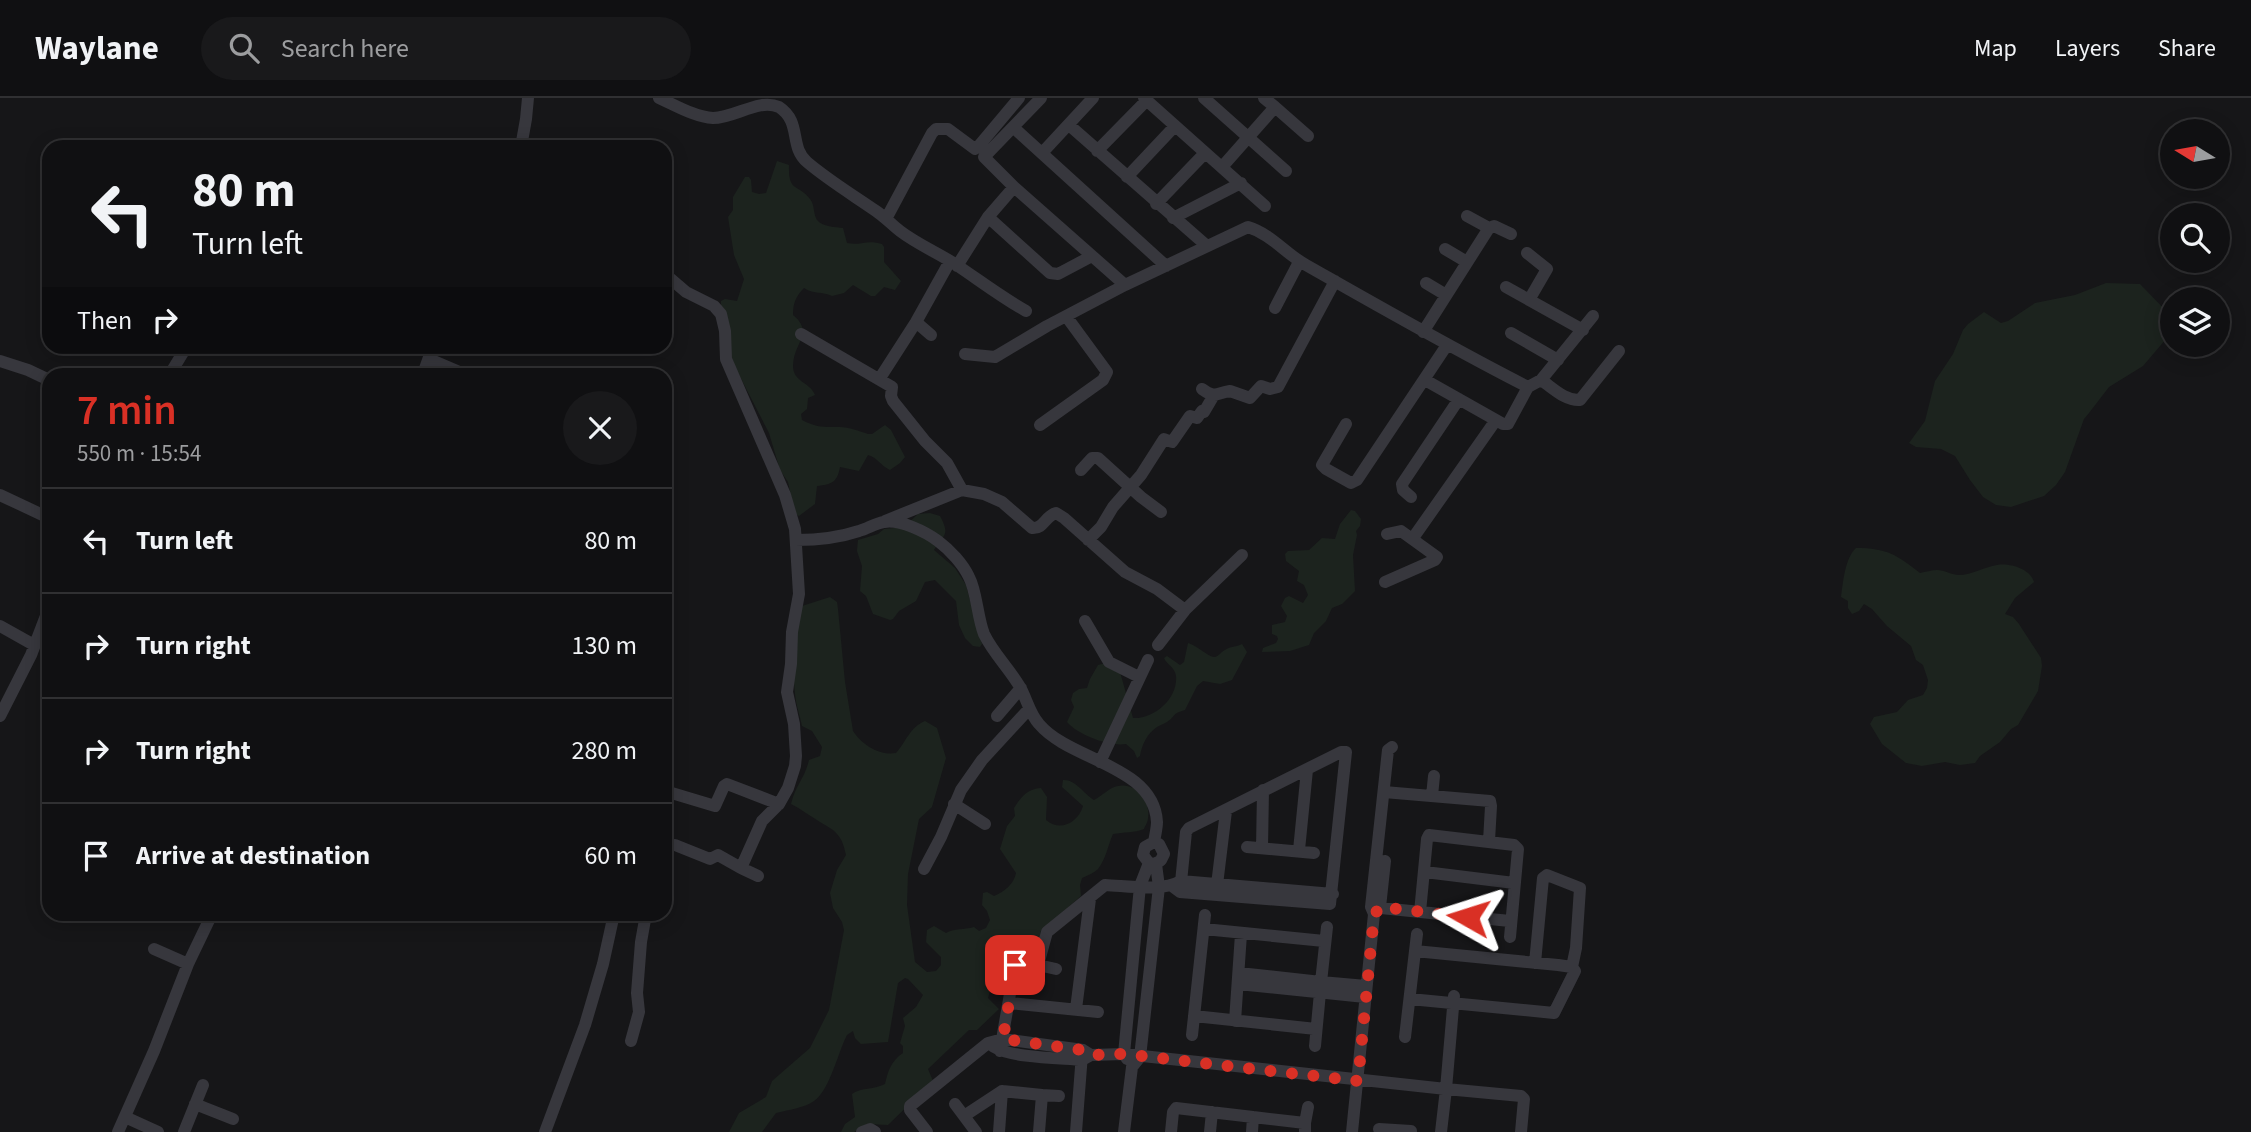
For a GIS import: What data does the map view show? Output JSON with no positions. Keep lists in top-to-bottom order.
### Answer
{
  "north": "left",
  "page": {
    "header": "Waylane",
    "search": "Search here",
    "nav": ["Map", "Layers", "Share"],
    "turn": ["80 m", "Turn left"],
    "then": "Then",
    "heading": ["7 min", "550 m · 15:54"],
    "list": [
      {
        "name": "Turn left",
        "value": "80 m"
      },
      {
        "name": "Turn right",
        "value": "130 m"
      },
      {
        "name": "Turn right",
        "value": "280 m"
      },
      {
        "name": "Arrive at destination",
        "value": "60 m"
      }
    ]
  }
}
